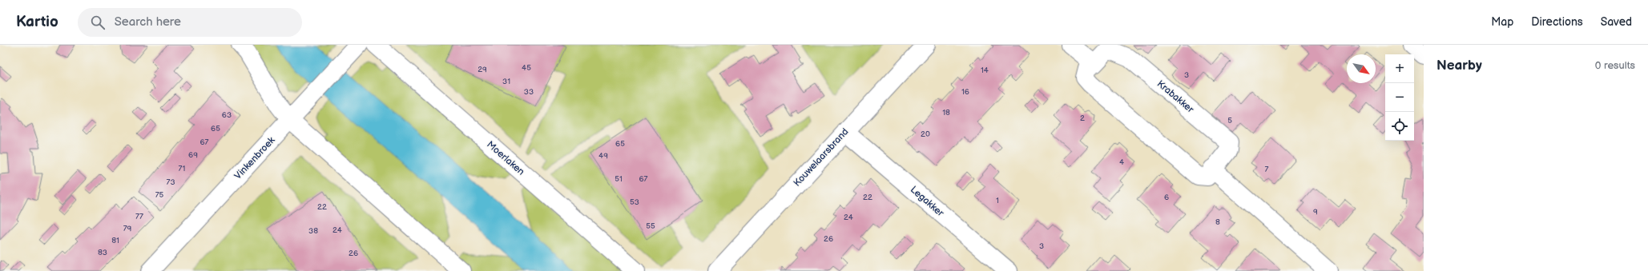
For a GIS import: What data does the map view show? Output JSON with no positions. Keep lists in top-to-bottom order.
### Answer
{
  "streets": {
    "street": [
      "Krabakker",
      "Kouwelaarsbrand",
      "Vinkenbroek",
      "Moerlaken",
      "Legakker"
    ]
  },
  "crossings": [
    ["Kouwelaarsbrand", "Legakker"]
  ],
  "house_numbers": [
    "45",
    "29",
    "14",
    "3",
    "31",
    "33",
    "16",
    "18",
    "63",
    "2",
    "5",
    "65",
    "20",
    "67",
    "65",
    "69",
    "49",
    "4",
    "71",
    "7",
    "51",
    "67",
    "73",
    "75",
    "22",
    "6",
    "1",
    "53",
    "22",
    "9",
    "77",
    "24",
    "8",
    "55",
    "79",
    "24",
    "38",
    "26",
    "81",
    "3",
    "83",
    "26"
  ],
  "north": "bottom right",
  "page": {
    "header": "Kartio",
    "search": "Search here",
    "nav": ["Map", "Directions", "Saved"],
    "heading": ["Nearby", "0 results"],
    "map_buttons": ["+", "−"]
  }
}
